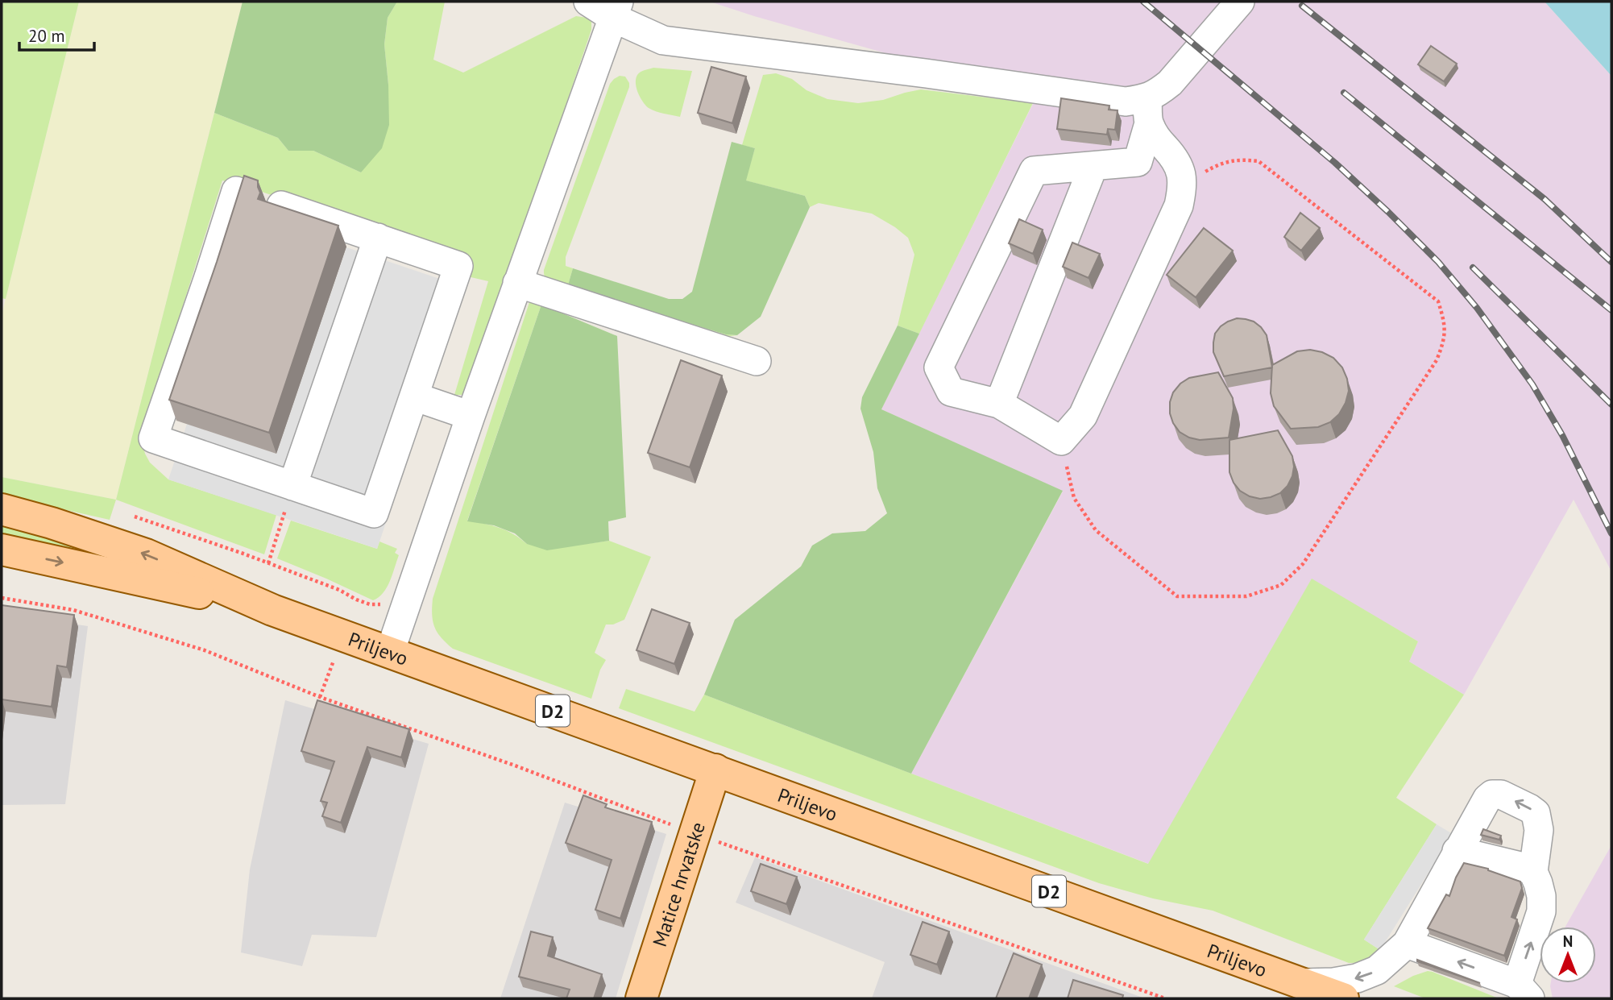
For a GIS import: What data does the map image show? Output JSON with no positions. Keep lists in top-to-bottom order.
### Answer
{
  "streets": {
    "main road": ["Priljevo", "D2", "Matice hrvatske"]
  },
  "crossings": [
    ["Priljevo", "Matice hrvatske"]
  ],
  "scale_bar": "20 m",
  "north": "top"
}
